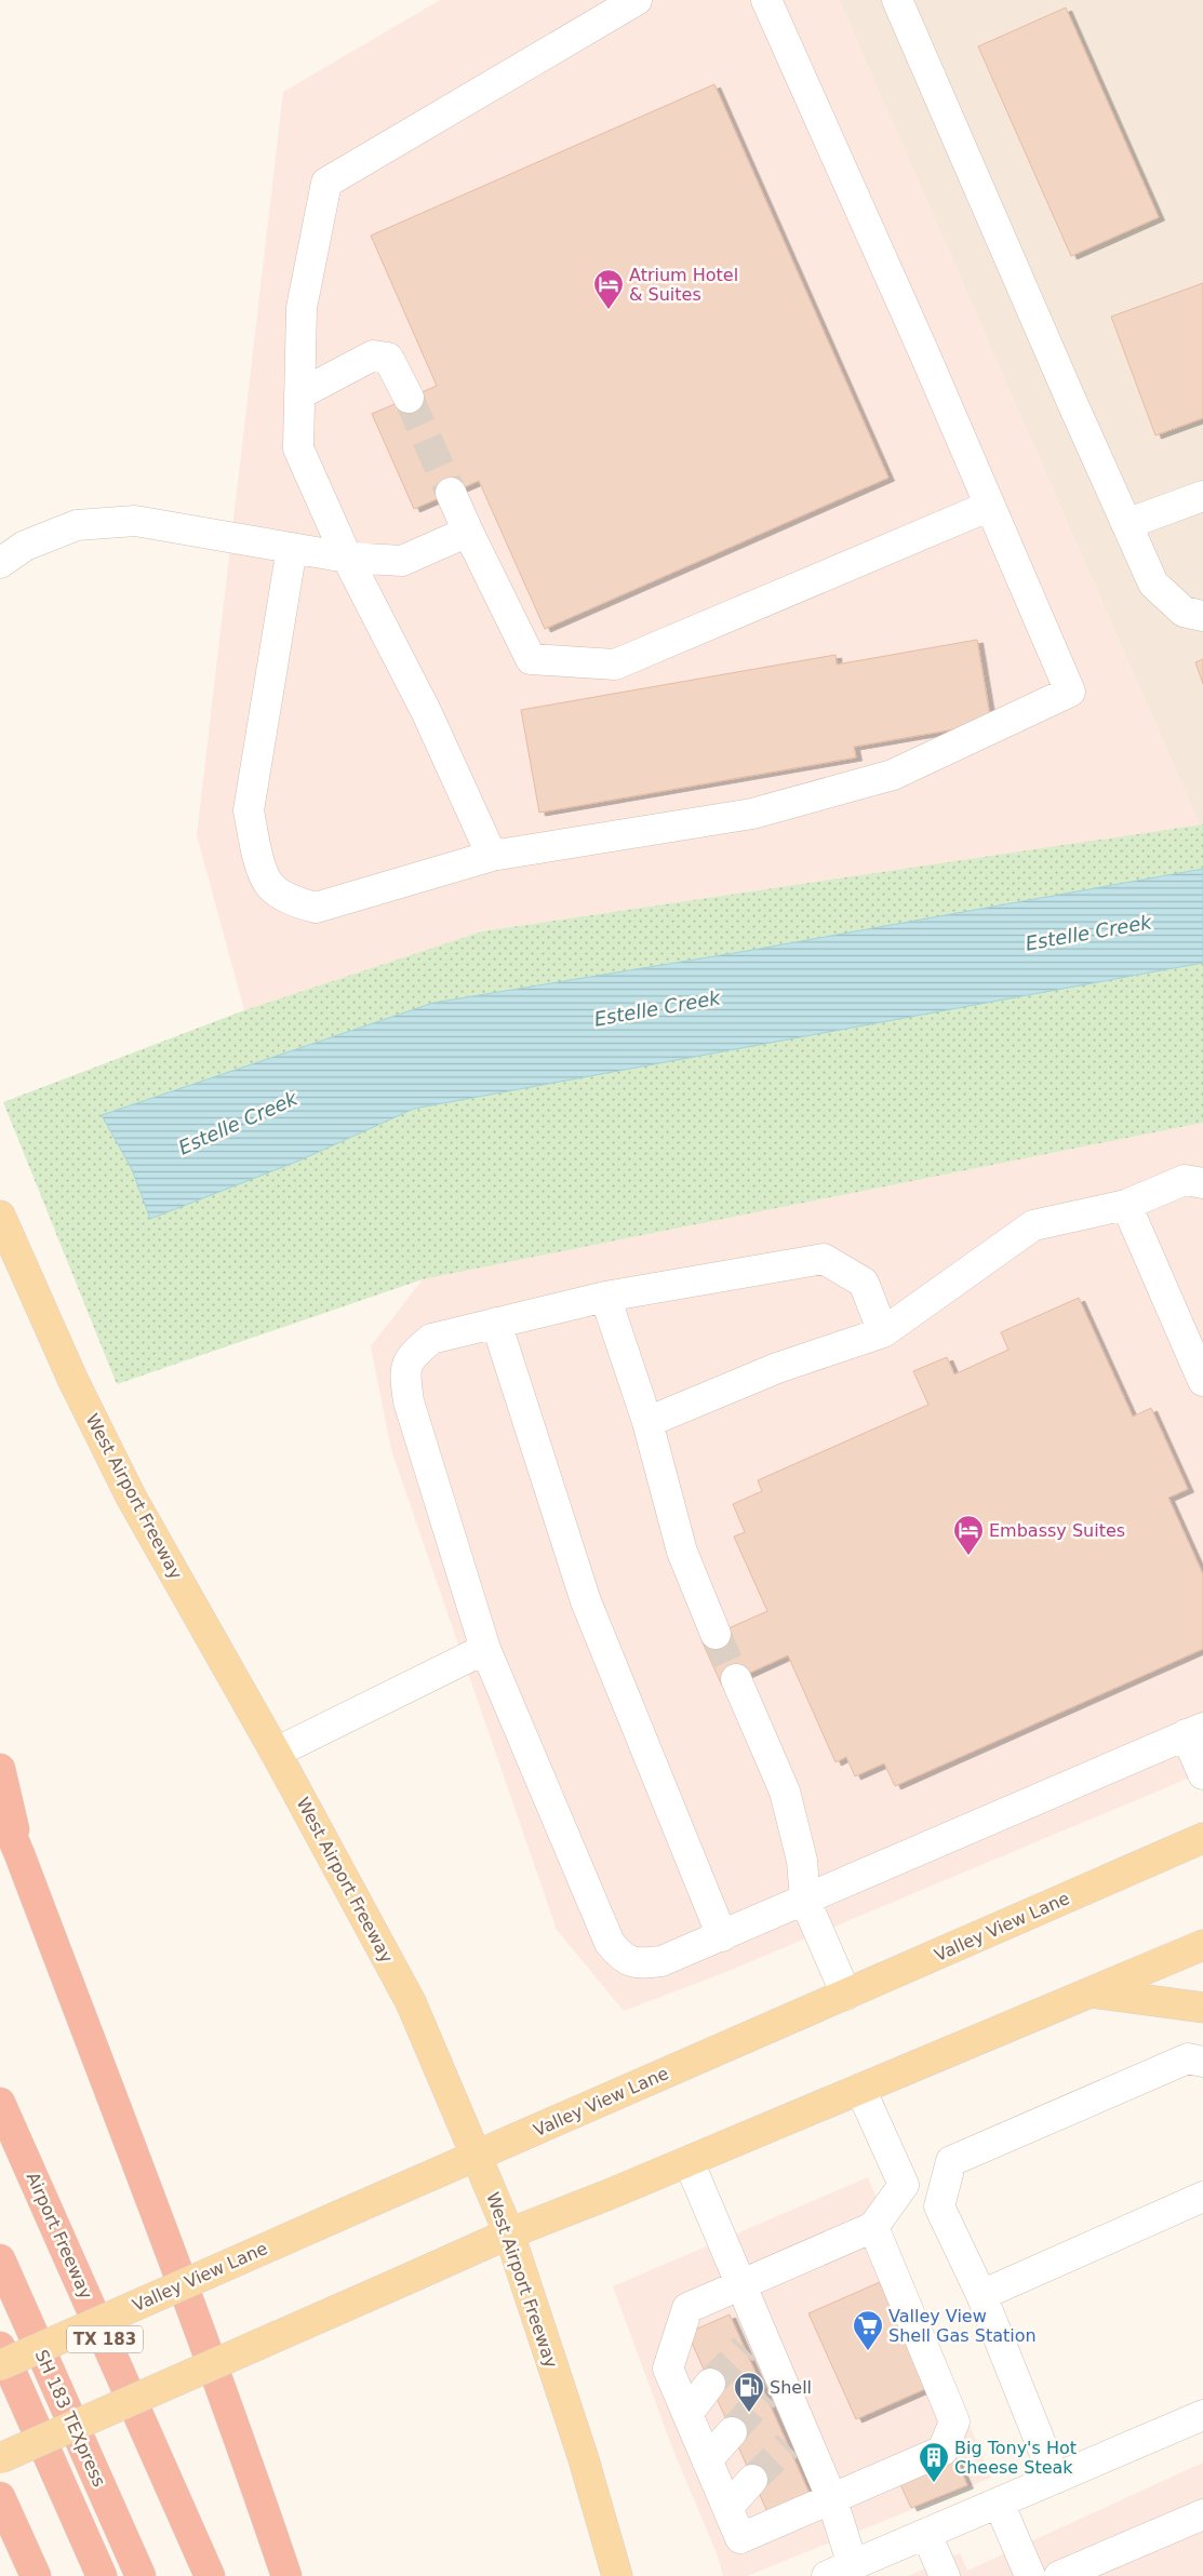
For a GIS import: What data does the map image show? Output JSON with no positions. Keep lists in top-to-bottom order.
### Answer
{
  "streets": {
    "highway": ["Airport Freeway", "TX 183", "SH 183 TEXpress"],
    "main road": ["West Airport Freeway", "Valley View Lane"]
  },
  "crossings": [
    ["West Airport Freeway", "Valley View Lane"]
  ],
  "water": ["Estelle Creek"],
  "places": {
    "hotel": ["Atrium Hotel & Suites", "Embassy Suites"],
    "supermarket": ["Valley View Shell Gas Station"],
    "fuel station": ["Shell"],
    "building": ["Big Tony's Hot Cheese Steak"]
  }
}
